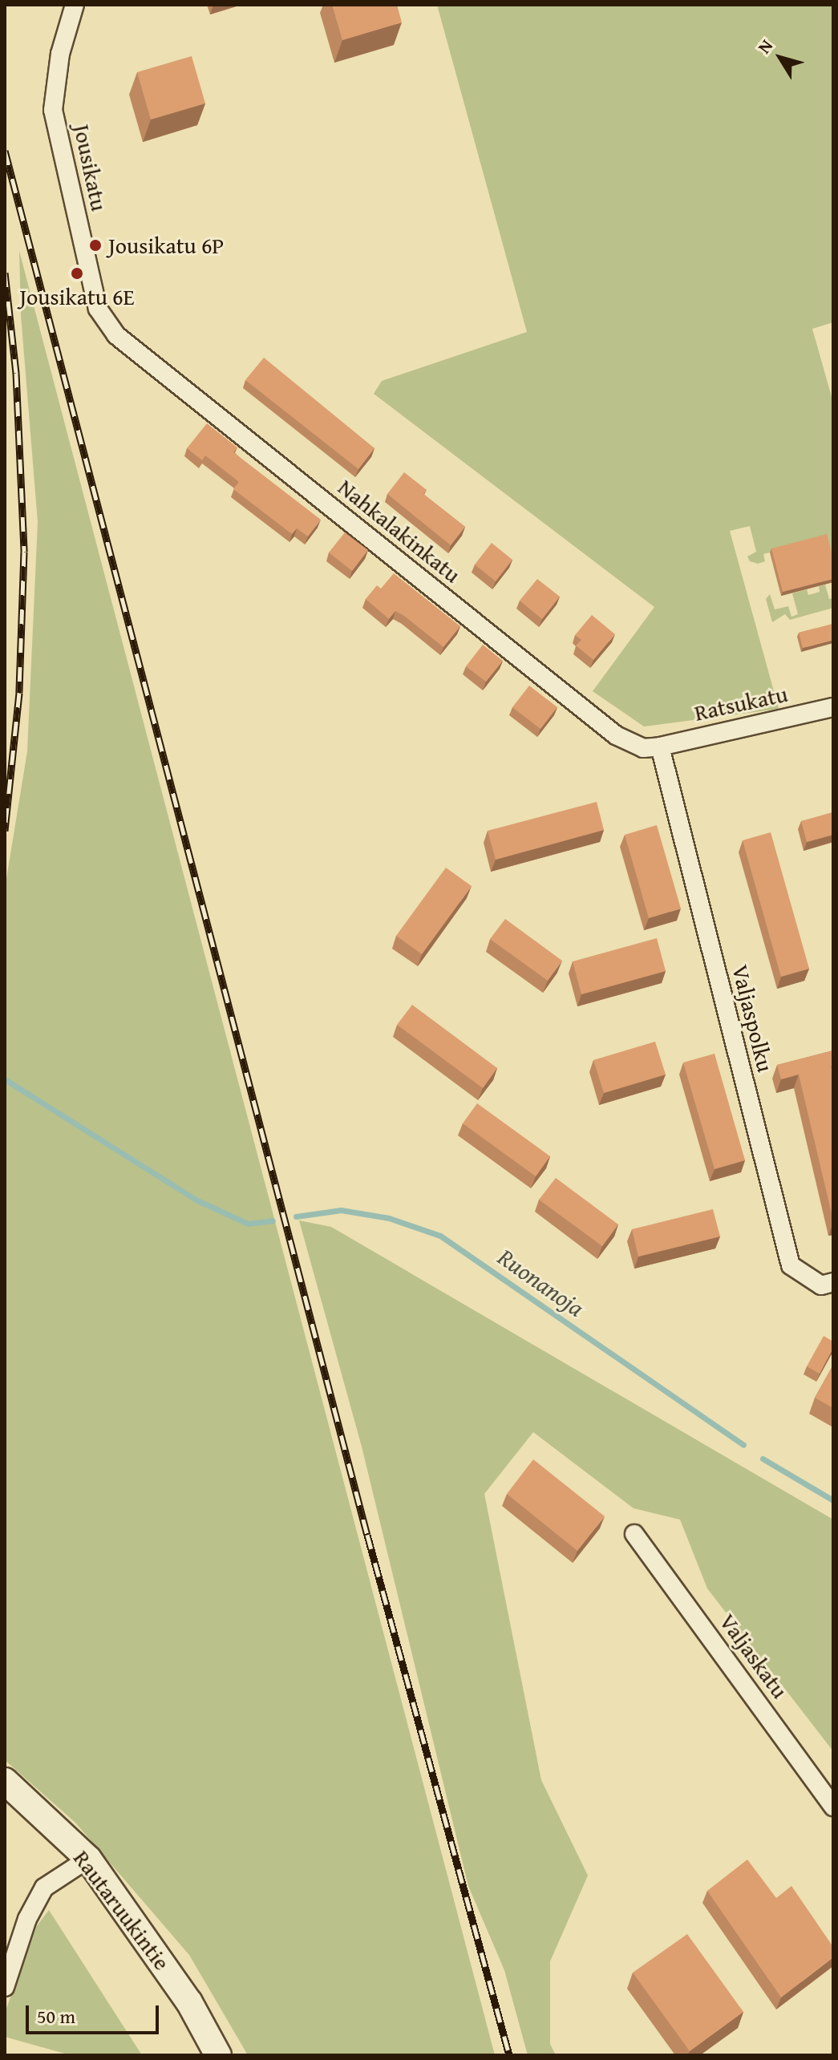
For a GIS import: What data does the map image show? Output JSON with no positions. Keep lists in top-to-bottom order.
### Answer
{
  "streets": {
    "main road": ["Rautaruukintie"],
    "street": [
      "Jousikatu",
      "Nahkalakinkatu",
      "Ratsukatu",
      "Valjaspolku",
      "Valjaskatu"
    ]
  },
  "crossings": [
    ["Jousikatu", "Nahkalakinkatu"],
    ["Nahkalakinkatu", "Ratsukatu"],
    ["Nahkalakinkatu", "Valjaspolku"],
    ["Ratsukatu", "Valjaspolku"]
  ],
  "water": ["Ruonanoja"],
  "places": ["Jousikatu 6P", "Jousikatu 6E"],
  "scale_bar": "50 m",
  "north": "top left"
}
